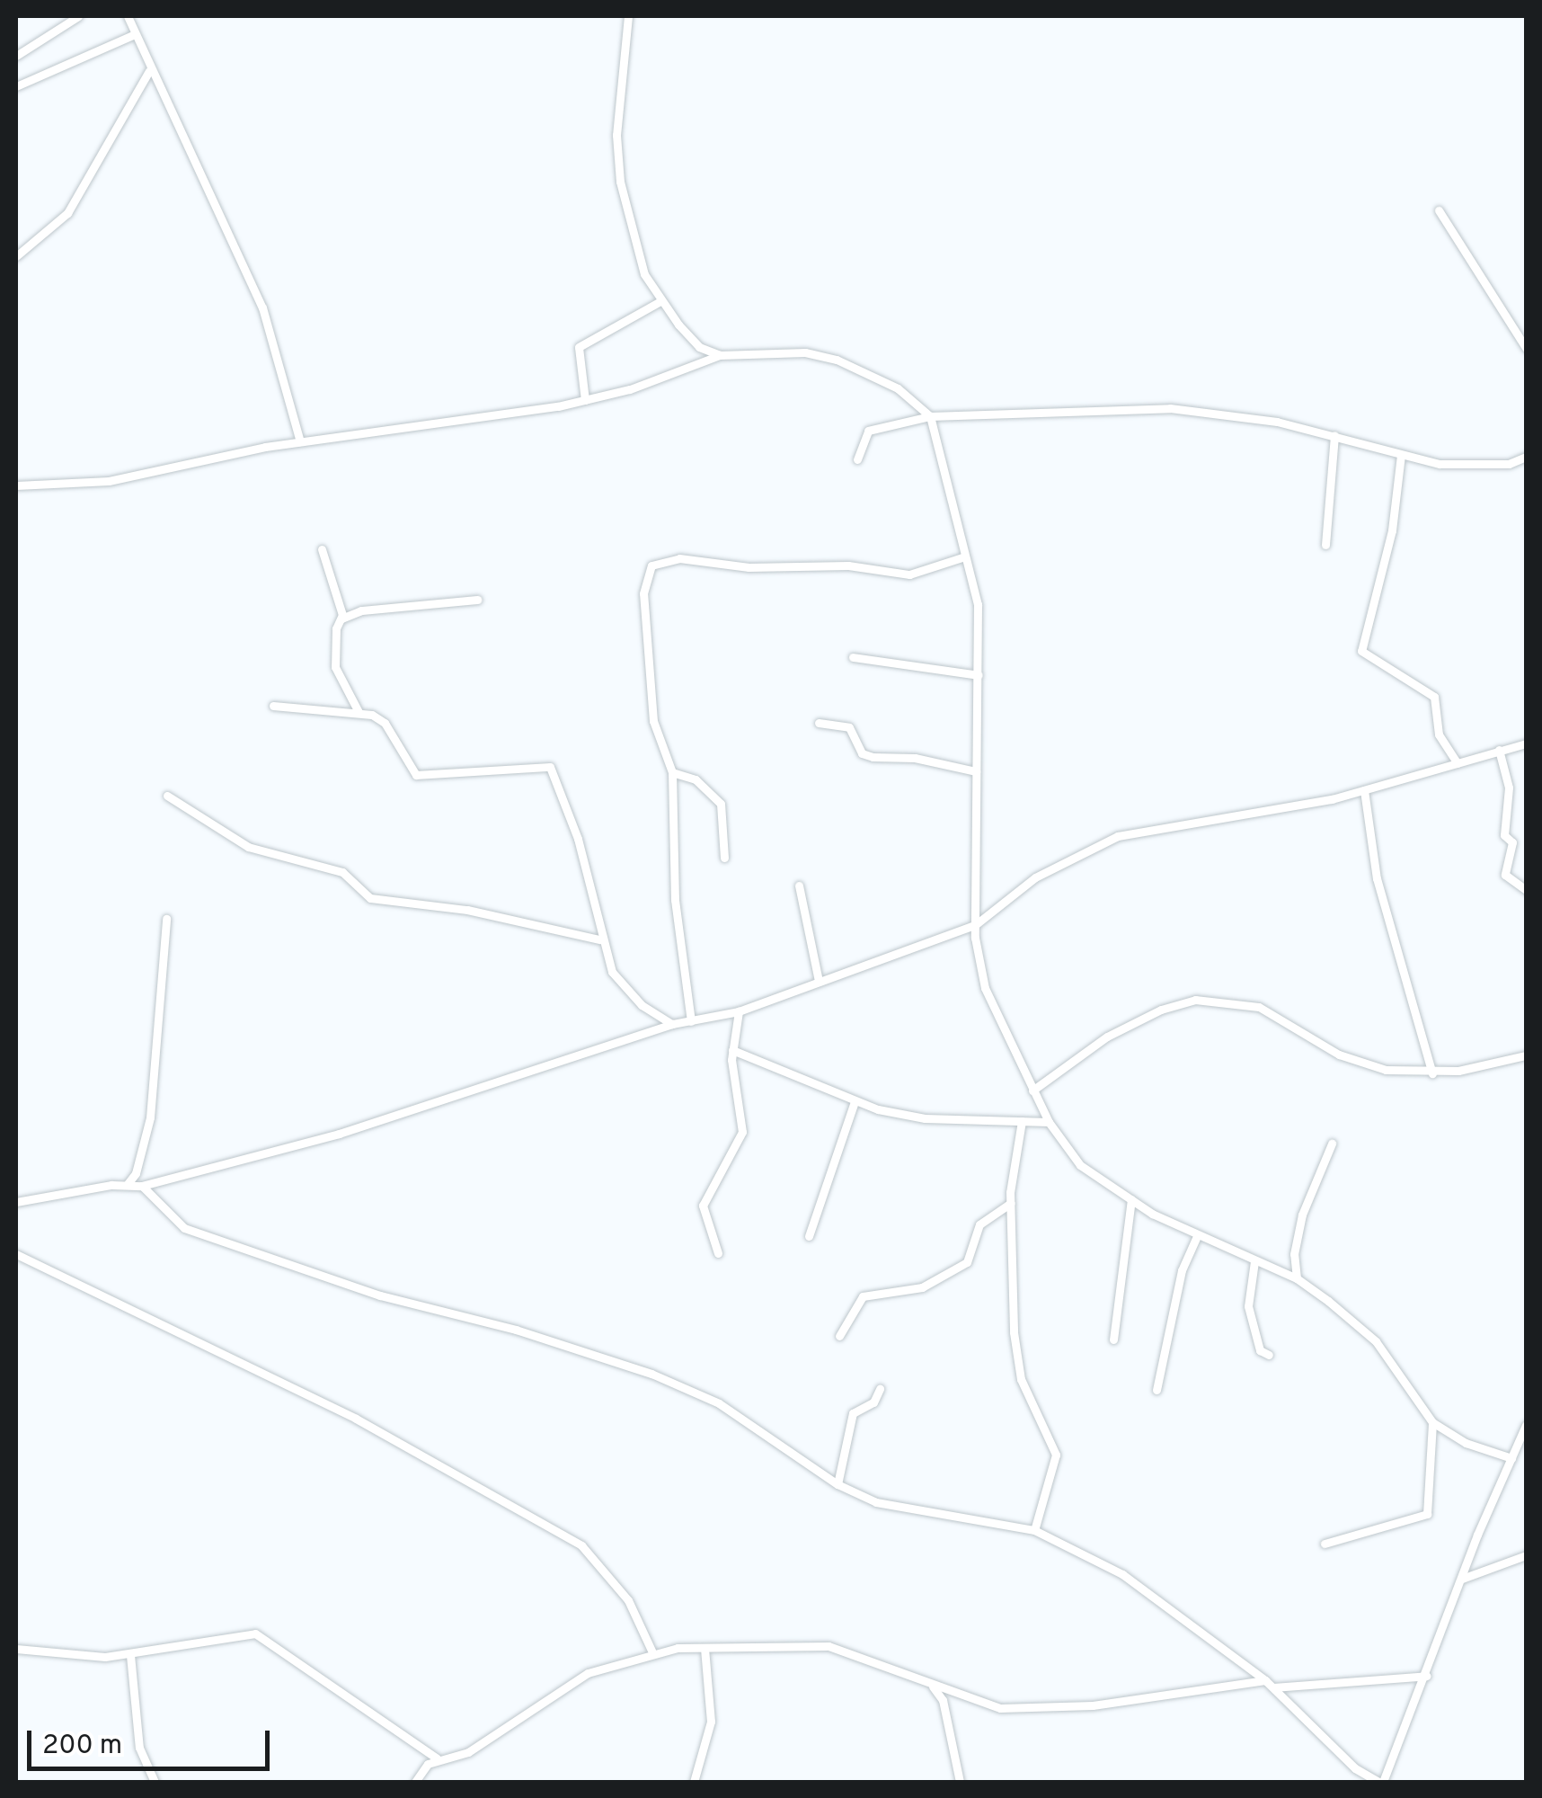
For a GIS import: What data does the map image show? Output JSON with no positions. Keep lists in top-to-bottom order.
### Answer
{
  "scale_bar": "200 m"
}
